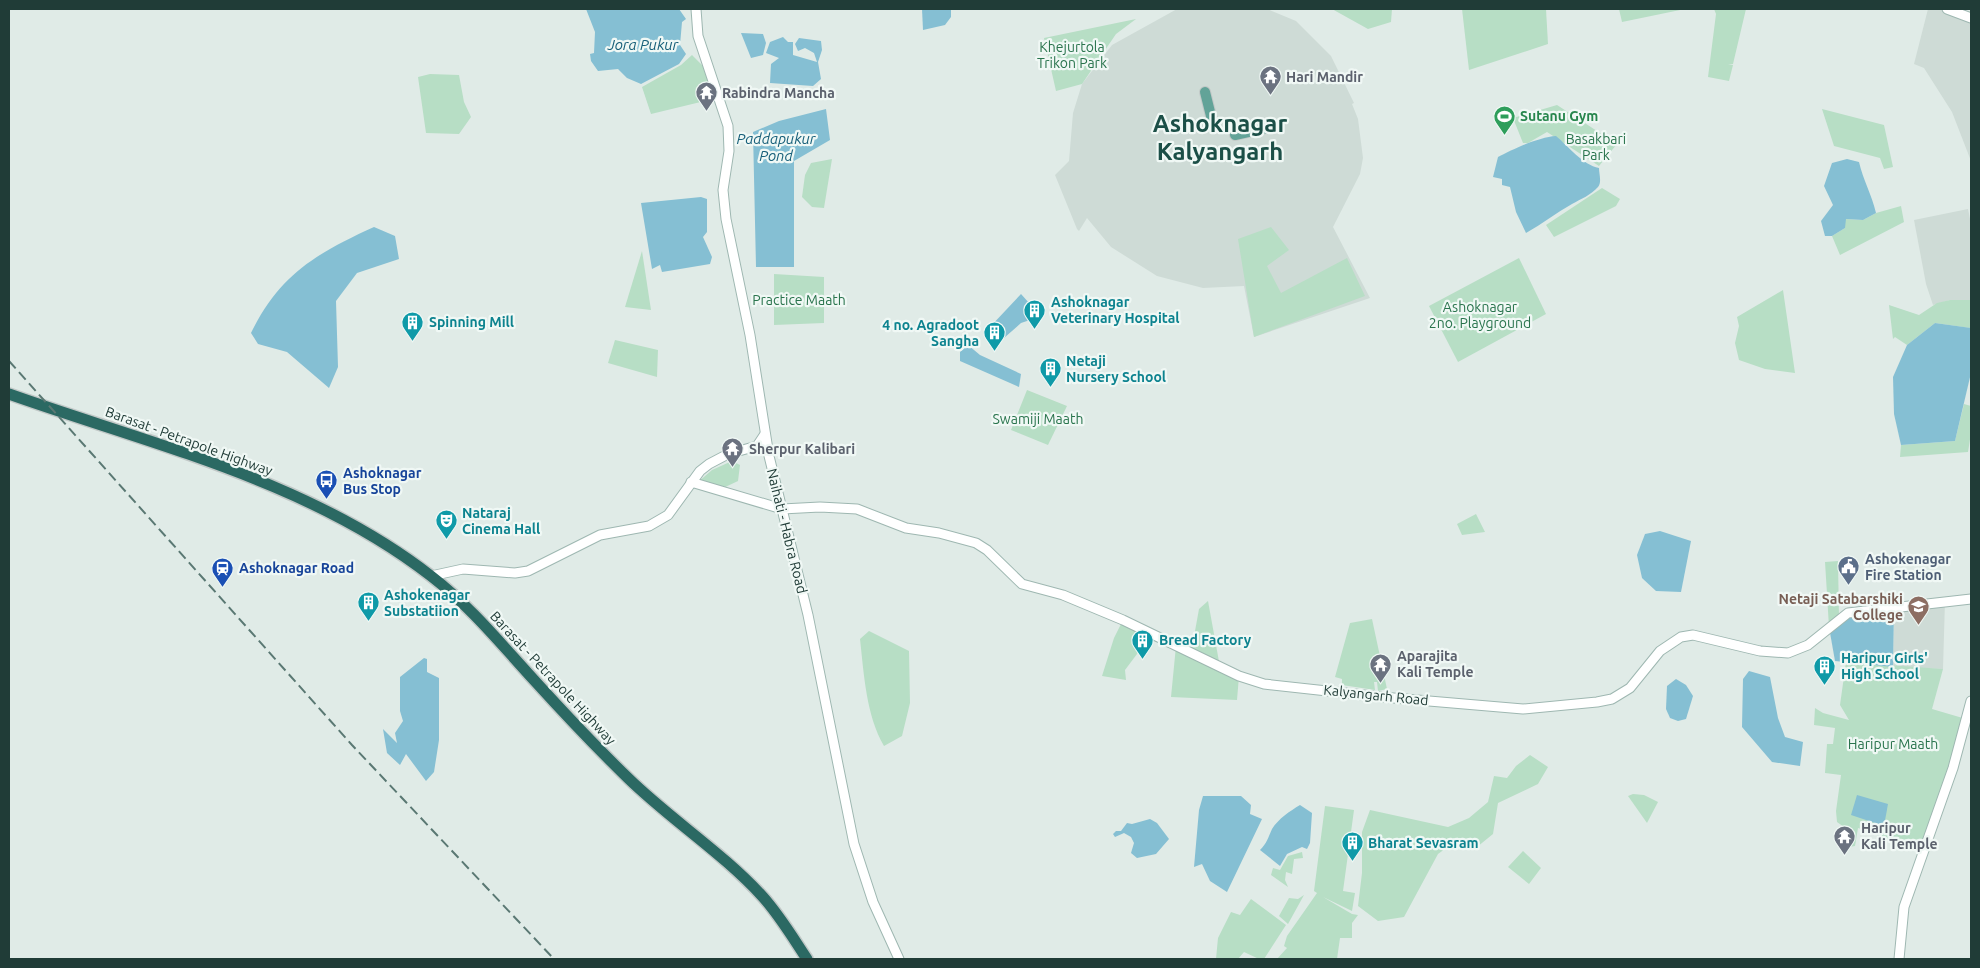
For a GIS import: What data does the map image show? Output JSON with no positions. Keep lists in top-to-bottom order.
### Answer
{
  "streets": {
    "highway": ["Barasat - Petrapole Highway"],
    "main road": ["Naihati - Habra Road", "Kalyangarh Road"]
  },
  "crossings": [
    ["Naihati - Habra Road", "Kalyangarh Road"]
  ],
  "districts": ["Ashoknagar Kalyangarh"],
  "water": ["Jora Pukur", "Paddapukur Pond"],
  "parks": [
    "Khejurtola Trikon Park",
    "Basakbari Park",
    "Practice Maath",
    "Ashoknagar 2no. Playground",
    "Swamiji Maath",
    "Haripur Maath"
  ],
  "places": {
    "temple": [
      "Hari Mandir",
      "Rabindra Mancha",
      "Sherpur Kalibari",
      "Aparajita Kali Temple",
      "Haripur Kali Temple"
    ],
    "sports": ["Sutanu Gym"],
    "building": [
      "Ashoknagar Veterinary Hospital",
      "Spinning Mill",
      "4 no. Agradoot Sangha",
      "Netaji Nursery School",
      "Ashokenagar Substatiion",
      "Bread Factory",
      "Haripur Girls' High School",
      "Bharat Sevasram"
    ],
    "bus stop": ["Ashoknagar Bus Stop"],
    "theatre": ["Nataraj Cinema Hall"],
    "public building": ["Ashokenagar Fire Station"],
    "station": ["Ashoknagar Road"],
    "school or university": ["Netaji Satabarshiki College"]
  }
}
